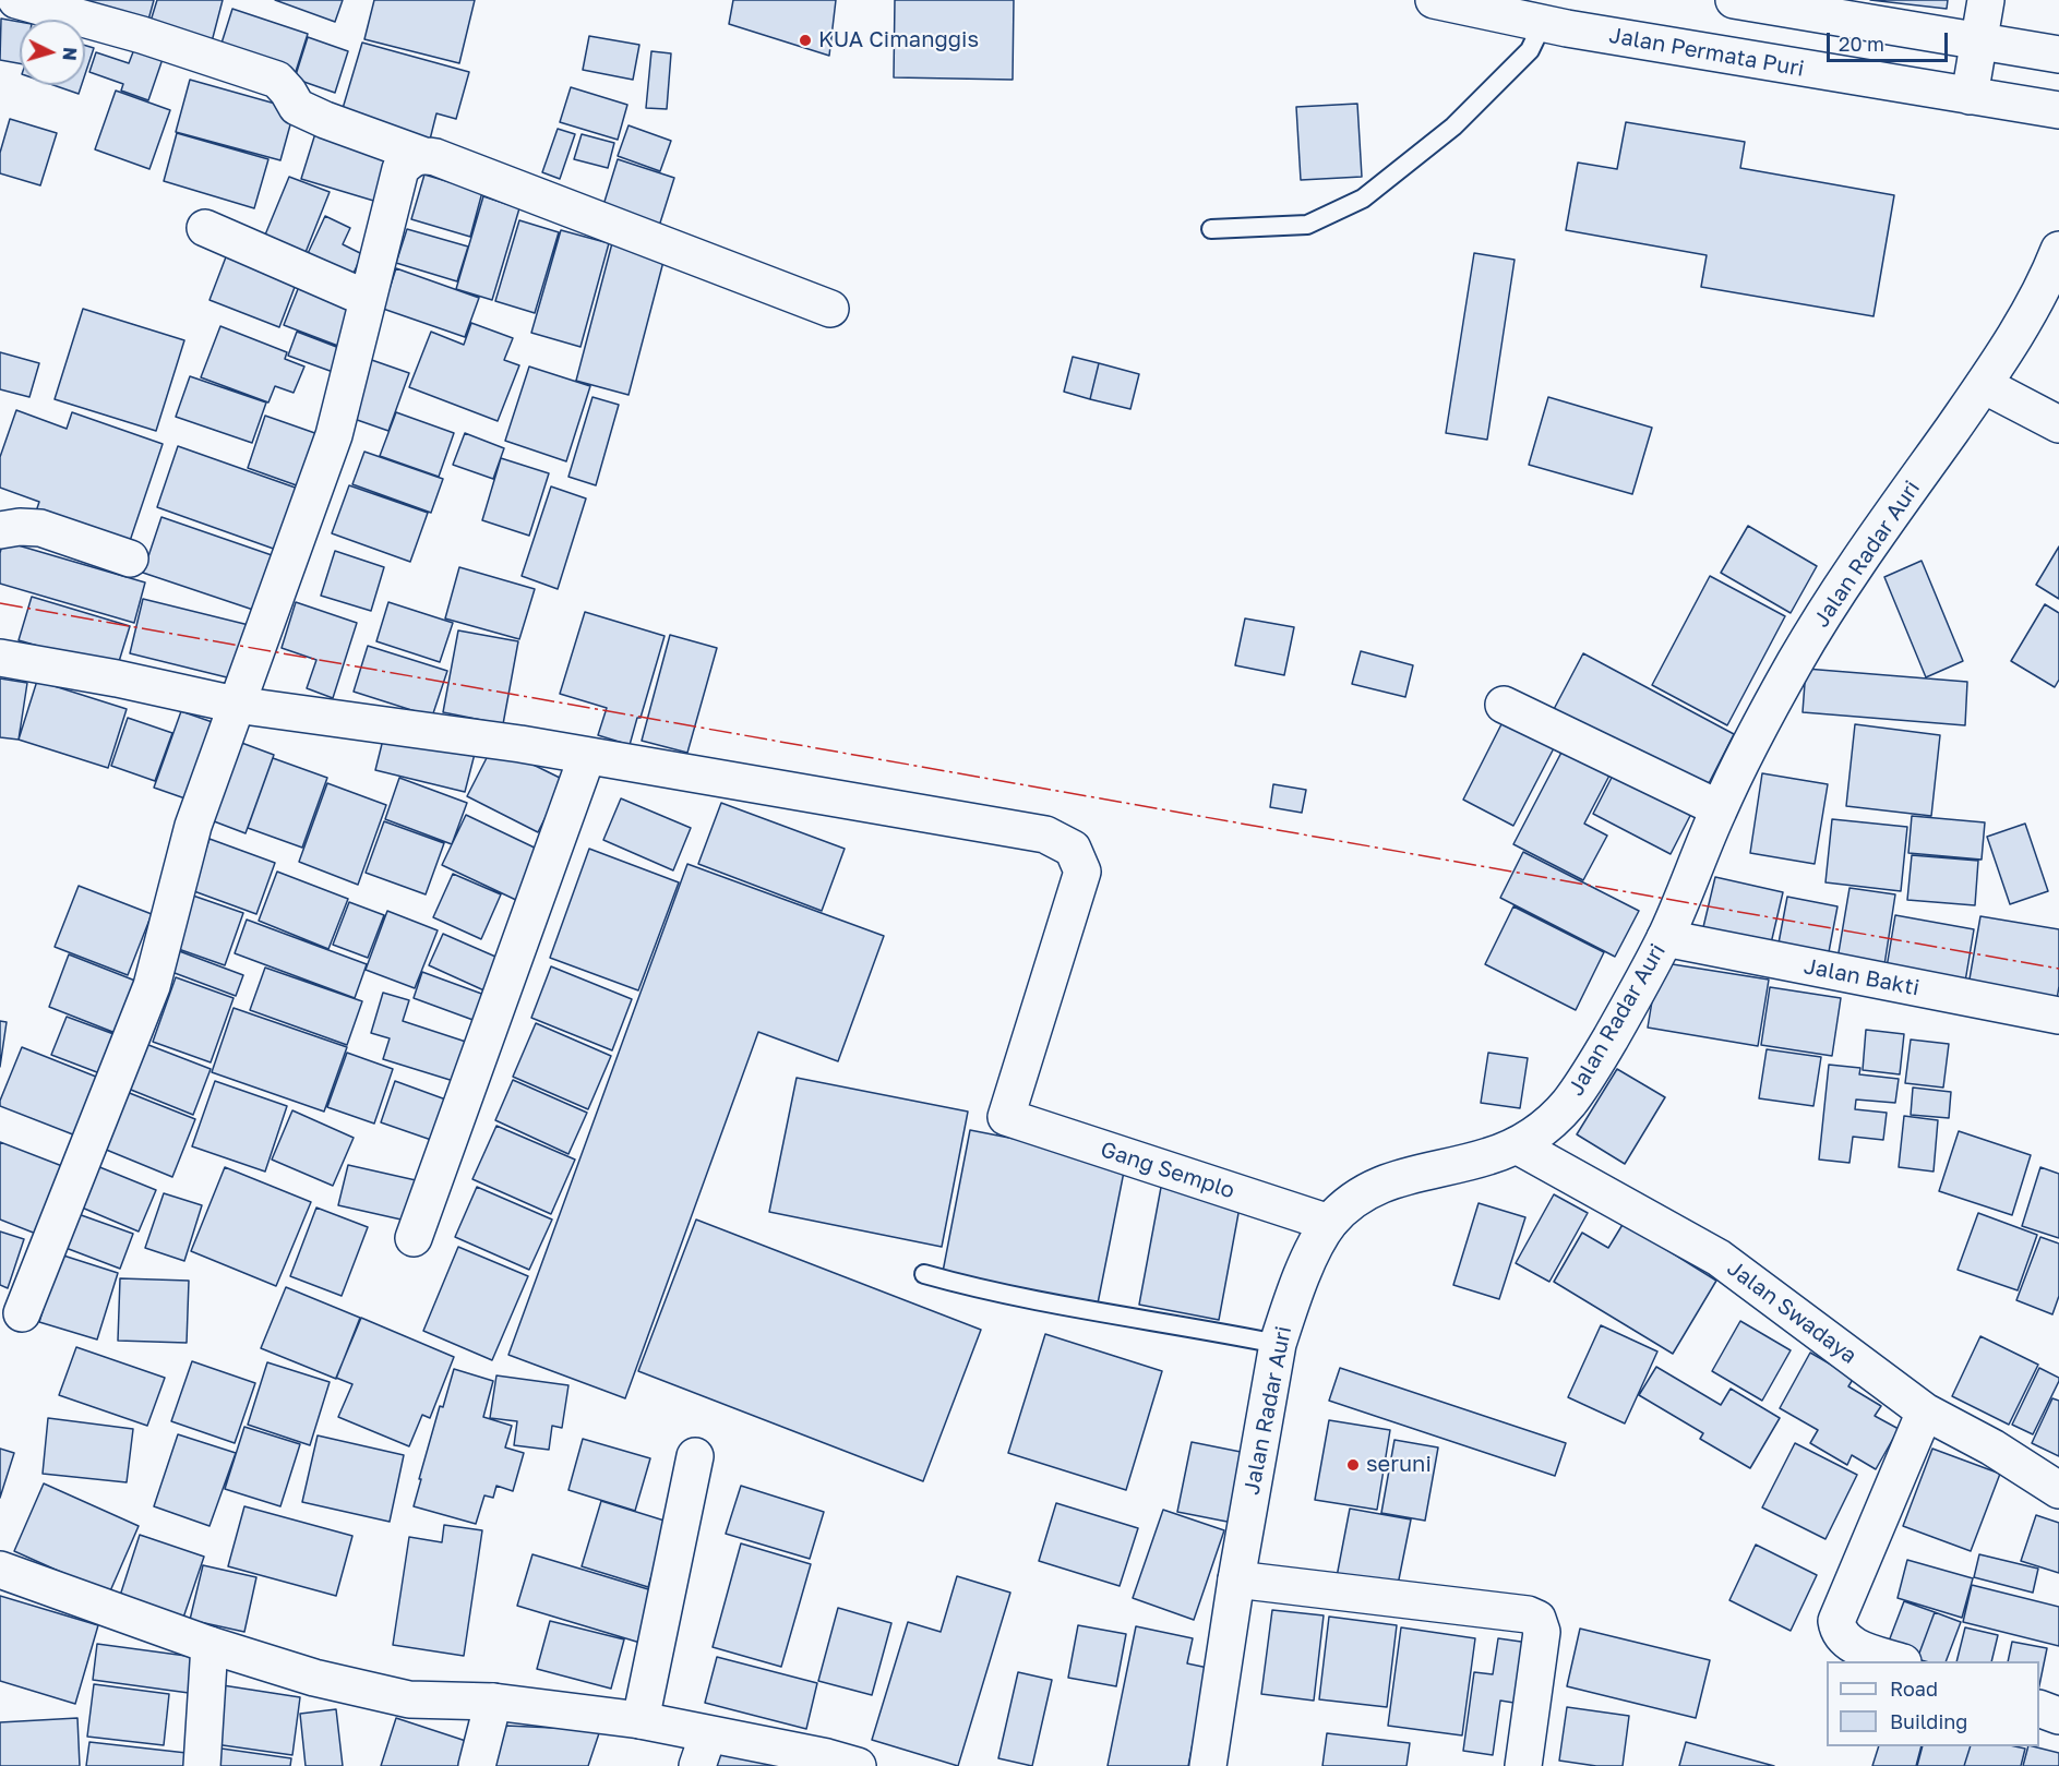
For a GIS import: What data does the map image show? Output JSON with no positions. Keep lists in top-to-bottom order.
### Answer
{
  "streets": {
    "street": [
      "Jalan Permata Puri",
      "Jalan Radar Auri",
      "Jalan Bakti",
      "Gang Semplo",
      "Jalan Swadaya"
    ]
  },
  "crossings": [
    ["Jalan Radar Auri", "Jalan Bakti"],
    ["Jalan Radar Auri", "Gang Semplo"],
    ["Jalan Radar Auri", "Jalan Swadaya"]
  ],
  "places": ["KUA Cimanggis", "seruni"],
  "legend": ["Road", "Building"],
  "scale_bar": "20 m",
  "north": "right"
}
